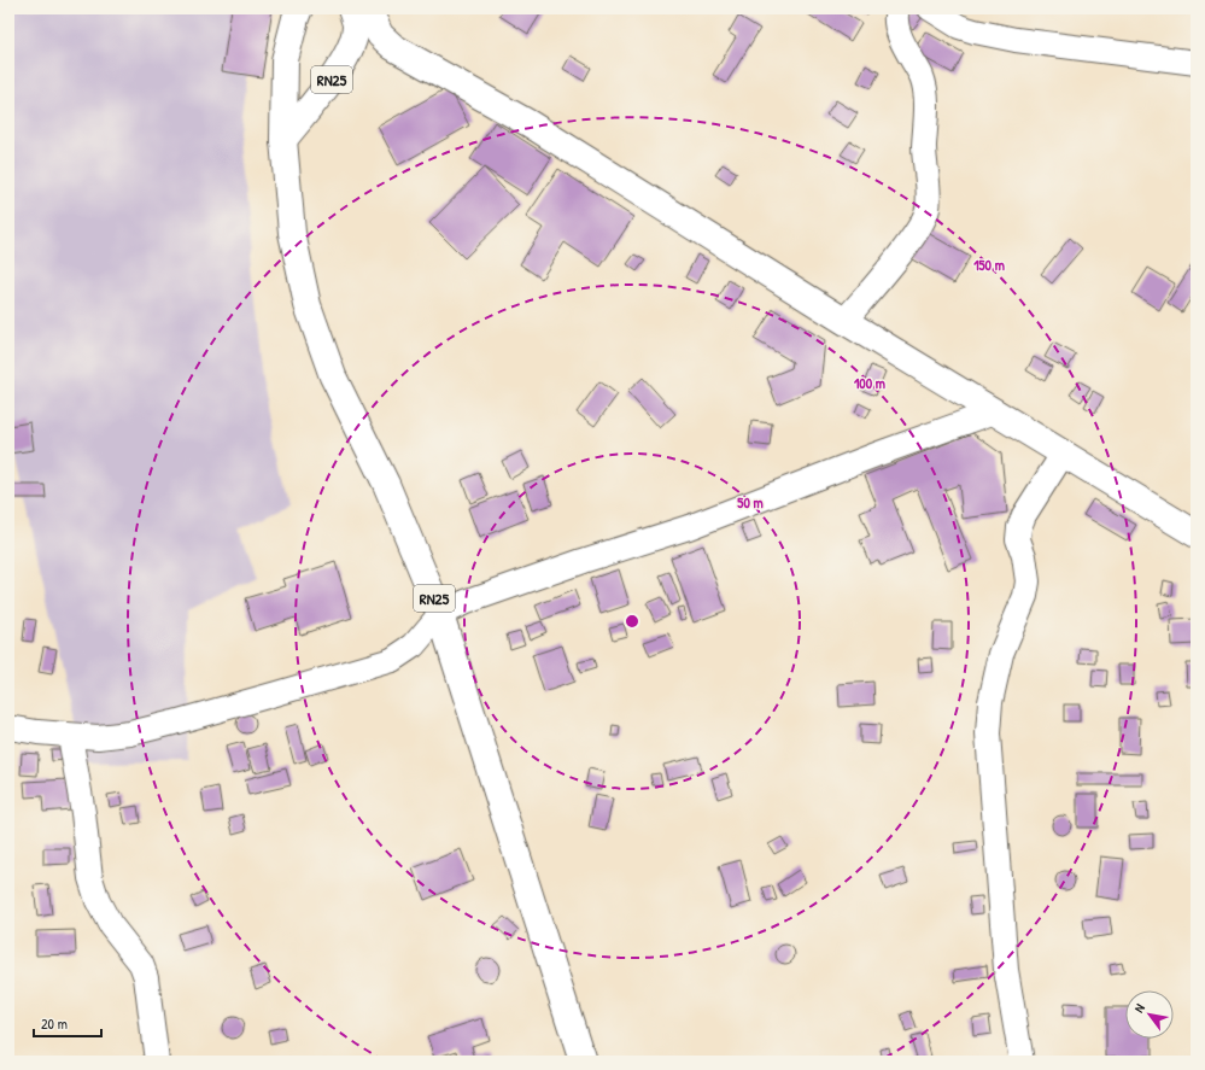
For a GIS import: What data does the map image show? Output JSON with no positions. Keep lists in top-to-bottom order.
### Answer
{
  "streets": {
    "main road": ["RN25"]
  },
  "scale_bar": "20 m",
  "north": "top left",
  "rings": ["150 m", "100 m", "50 m"]
}
